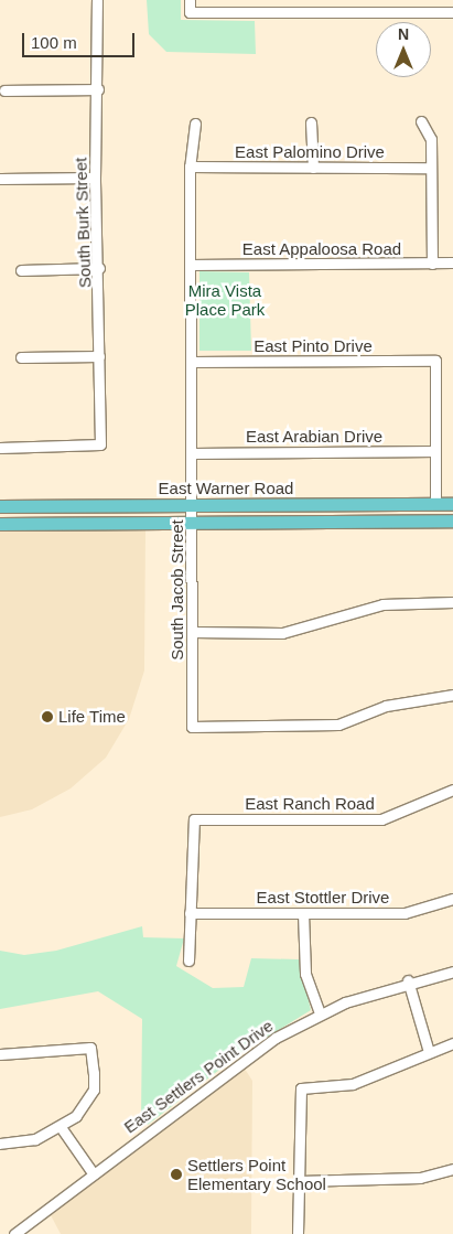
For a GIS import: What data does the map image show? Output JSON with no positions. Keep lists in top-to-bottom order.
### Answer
{
  "streets": {
    "main road": ["East Warner Road"],
    "street": [
      "East Palomino Drive",
      "South Burk Street",
      "East Appaloosa Road",
      "East Pinto Drive",
      "East Arabian Drive",
      "South Jacob Street",
      "East Ranch Road",
      "East Stottler Drive",
      "East Settlers Point Drive"
    ]
  },
  "crossings": [
    ["East Palomino Drive", "South Jacob Street"],
    ["East Appaloosa Road", "South Jacob Street"],
    ["East Pinto Drive", "East Arabian Drive"],
    ["East Pinto Drive", "South Jacob Street"],
    ["East Arabian Drive", "South Jacob Street"],
    ["East Warner Road", "South Jacob Street"],
    ["East Ranch Road", "East Stottler Drive"]
  ],
  "parks": ["Mira Vista Place Park"],
  "places": ["Life Time", "Settlers Point Elementary School"],
  "scale_bar": "100 m",
  "north": "top"
}
